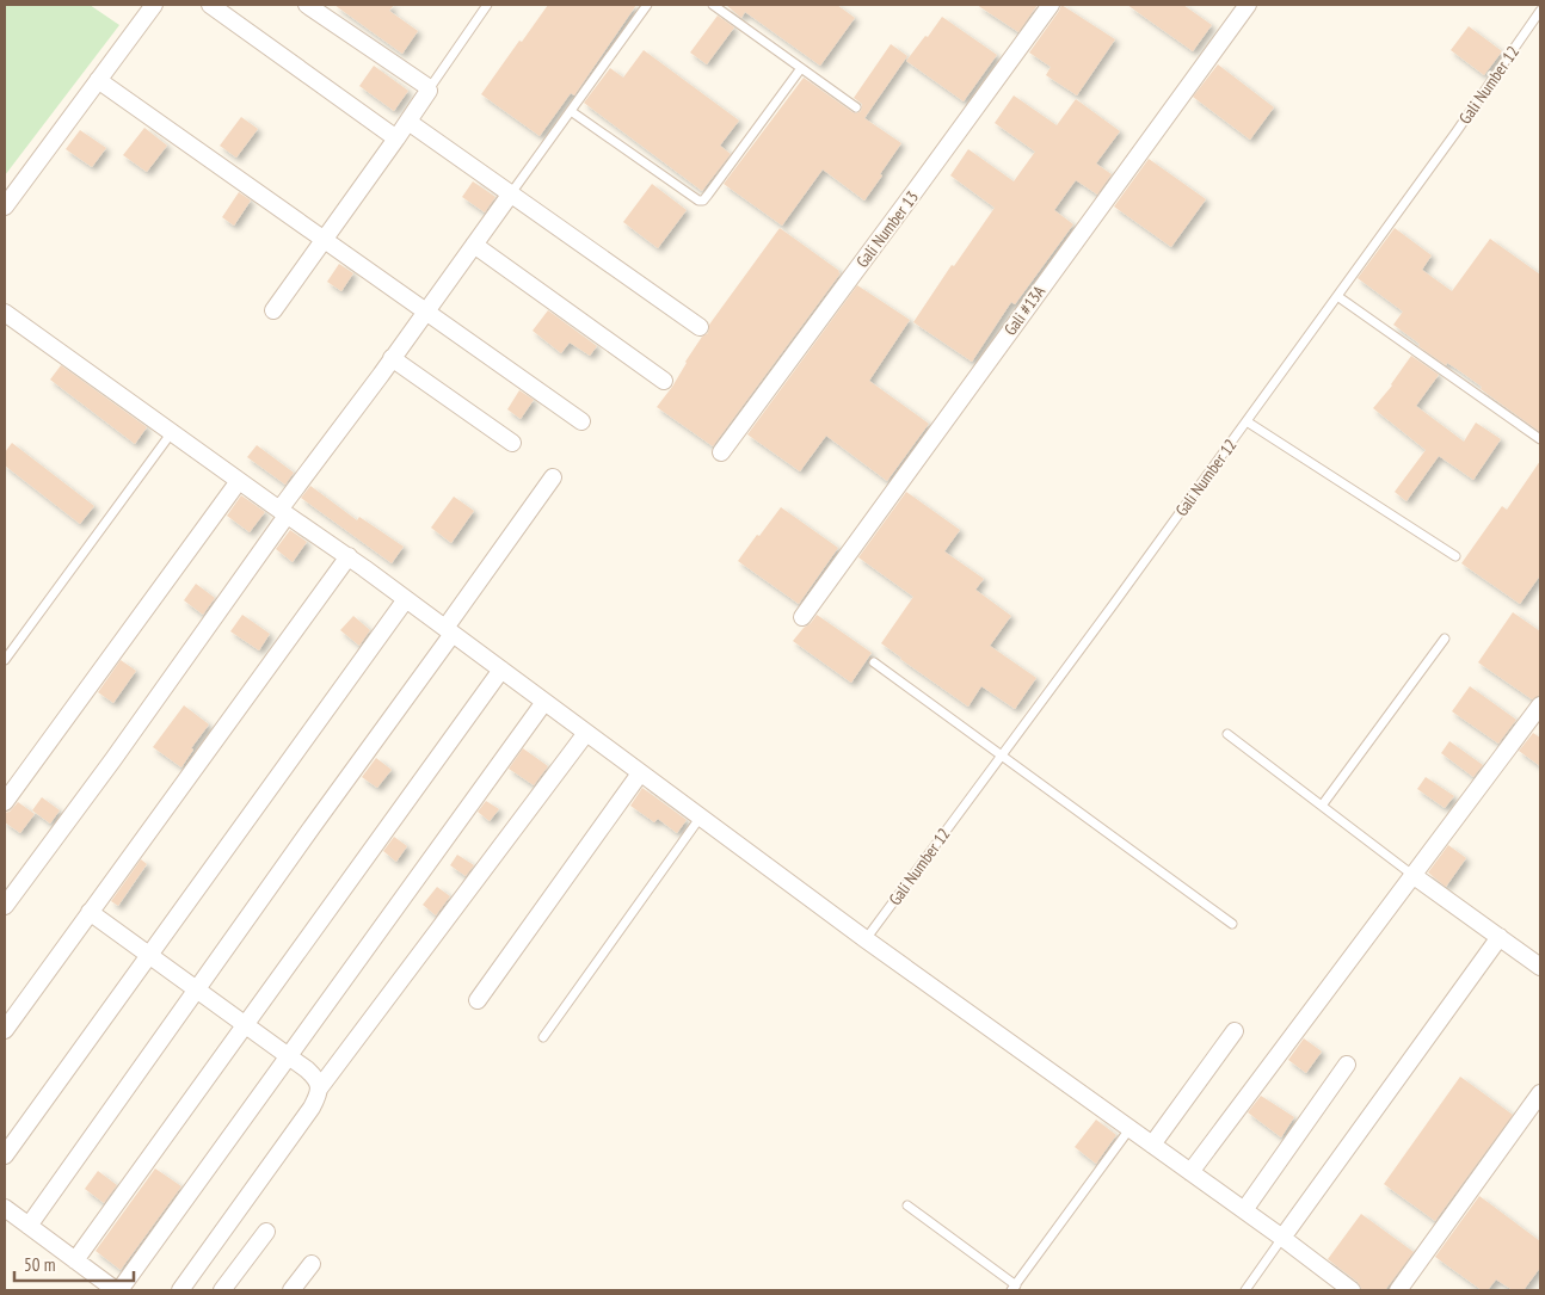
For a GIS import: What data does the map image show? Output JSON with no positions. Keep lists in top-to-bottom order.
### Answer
{
  "streets": {
    "street": ["Gali Number 13", "Gali #13A"],
    "lane": ["Gali Number 12"]
  },
  "scale_bar": "50 m"
}
